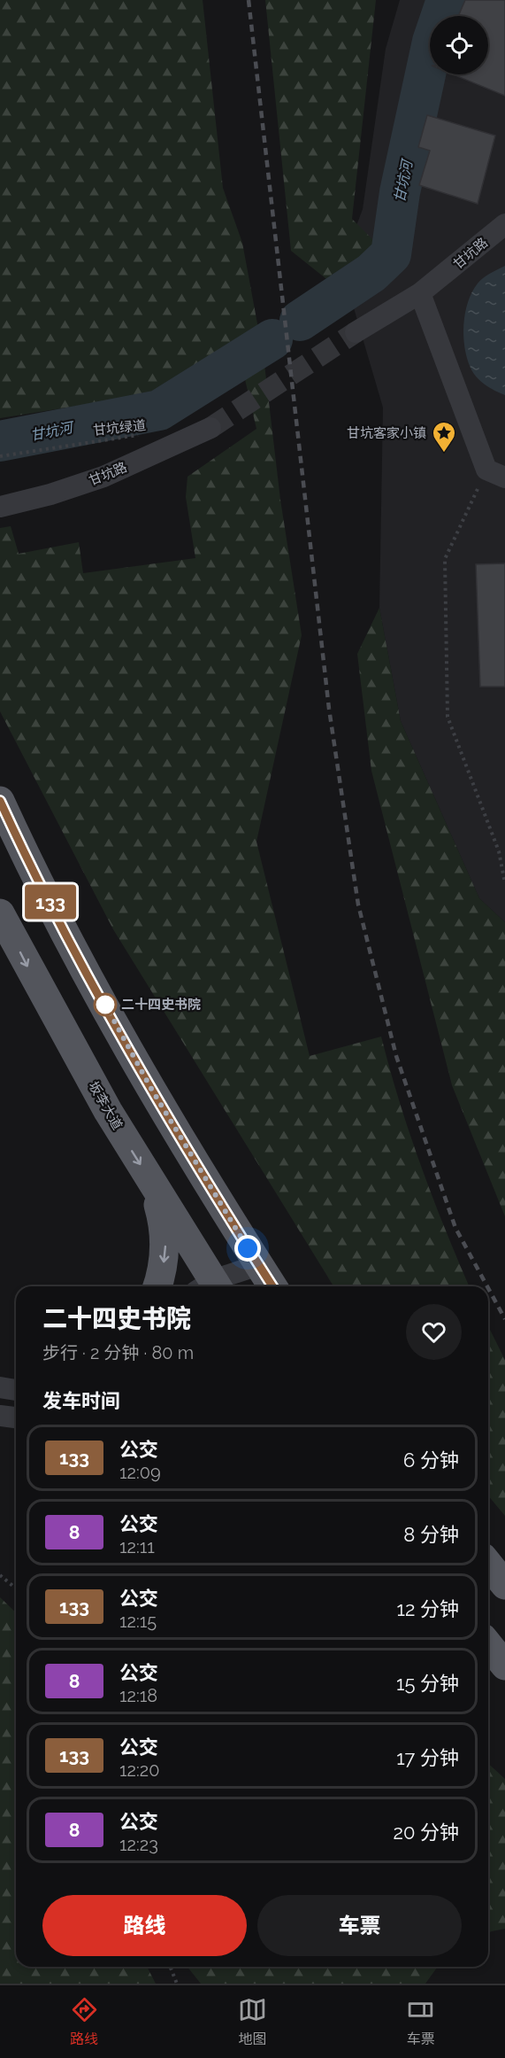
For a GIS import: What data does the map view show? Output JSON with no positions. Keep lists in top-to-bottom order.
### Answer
{
  "streets": {
    "main road": ["坂李大道"],
    "street": ["甘坑路"],
    "path": ["甘坑绿道"]
  },
  "water": ["甘坑河"],
  "places": {
    "place": ["甘坑客家小镇"],
    "other": ["二十四史书院"]
  },
  "lines": ["bus line 133"],
  "page": {
    "on_map": "133",
    "heading": [
      ["二十四史书院", "步行 · 2 分钟 · 80 m"],
      "发车时间"
    ],
    "list": [
      {
        "mark": "133",
        "name": "公交",
        "note": "12:09",
        "value": "6 分钟"
      },
      {
        "mark": "8",
        "name": "公交",
        "note": "12:11",
        "value": "8 分钟"
      },
      {
        "mark": "133",
        "name": "公交",
        "note": "12:15",
        "value": "12 分钟"
      },
      {
        "mark": "8",
        "name": "公交",
        "note": "12:18",
        "value": "15 分钟"
      },
      {
        "mark": "133",
        "name": "公交",
        "note": "12:20",
        "value": "17 分钟"
      },
      {
        "mark": "8",
        "name": "公交",
        "note": "12:23",
        "value": "20 分钟"
      }
    ],
    "buttons": ["路线", "车票"],
    "tabs": ["路线", "地图", "车票"]
  }
}
